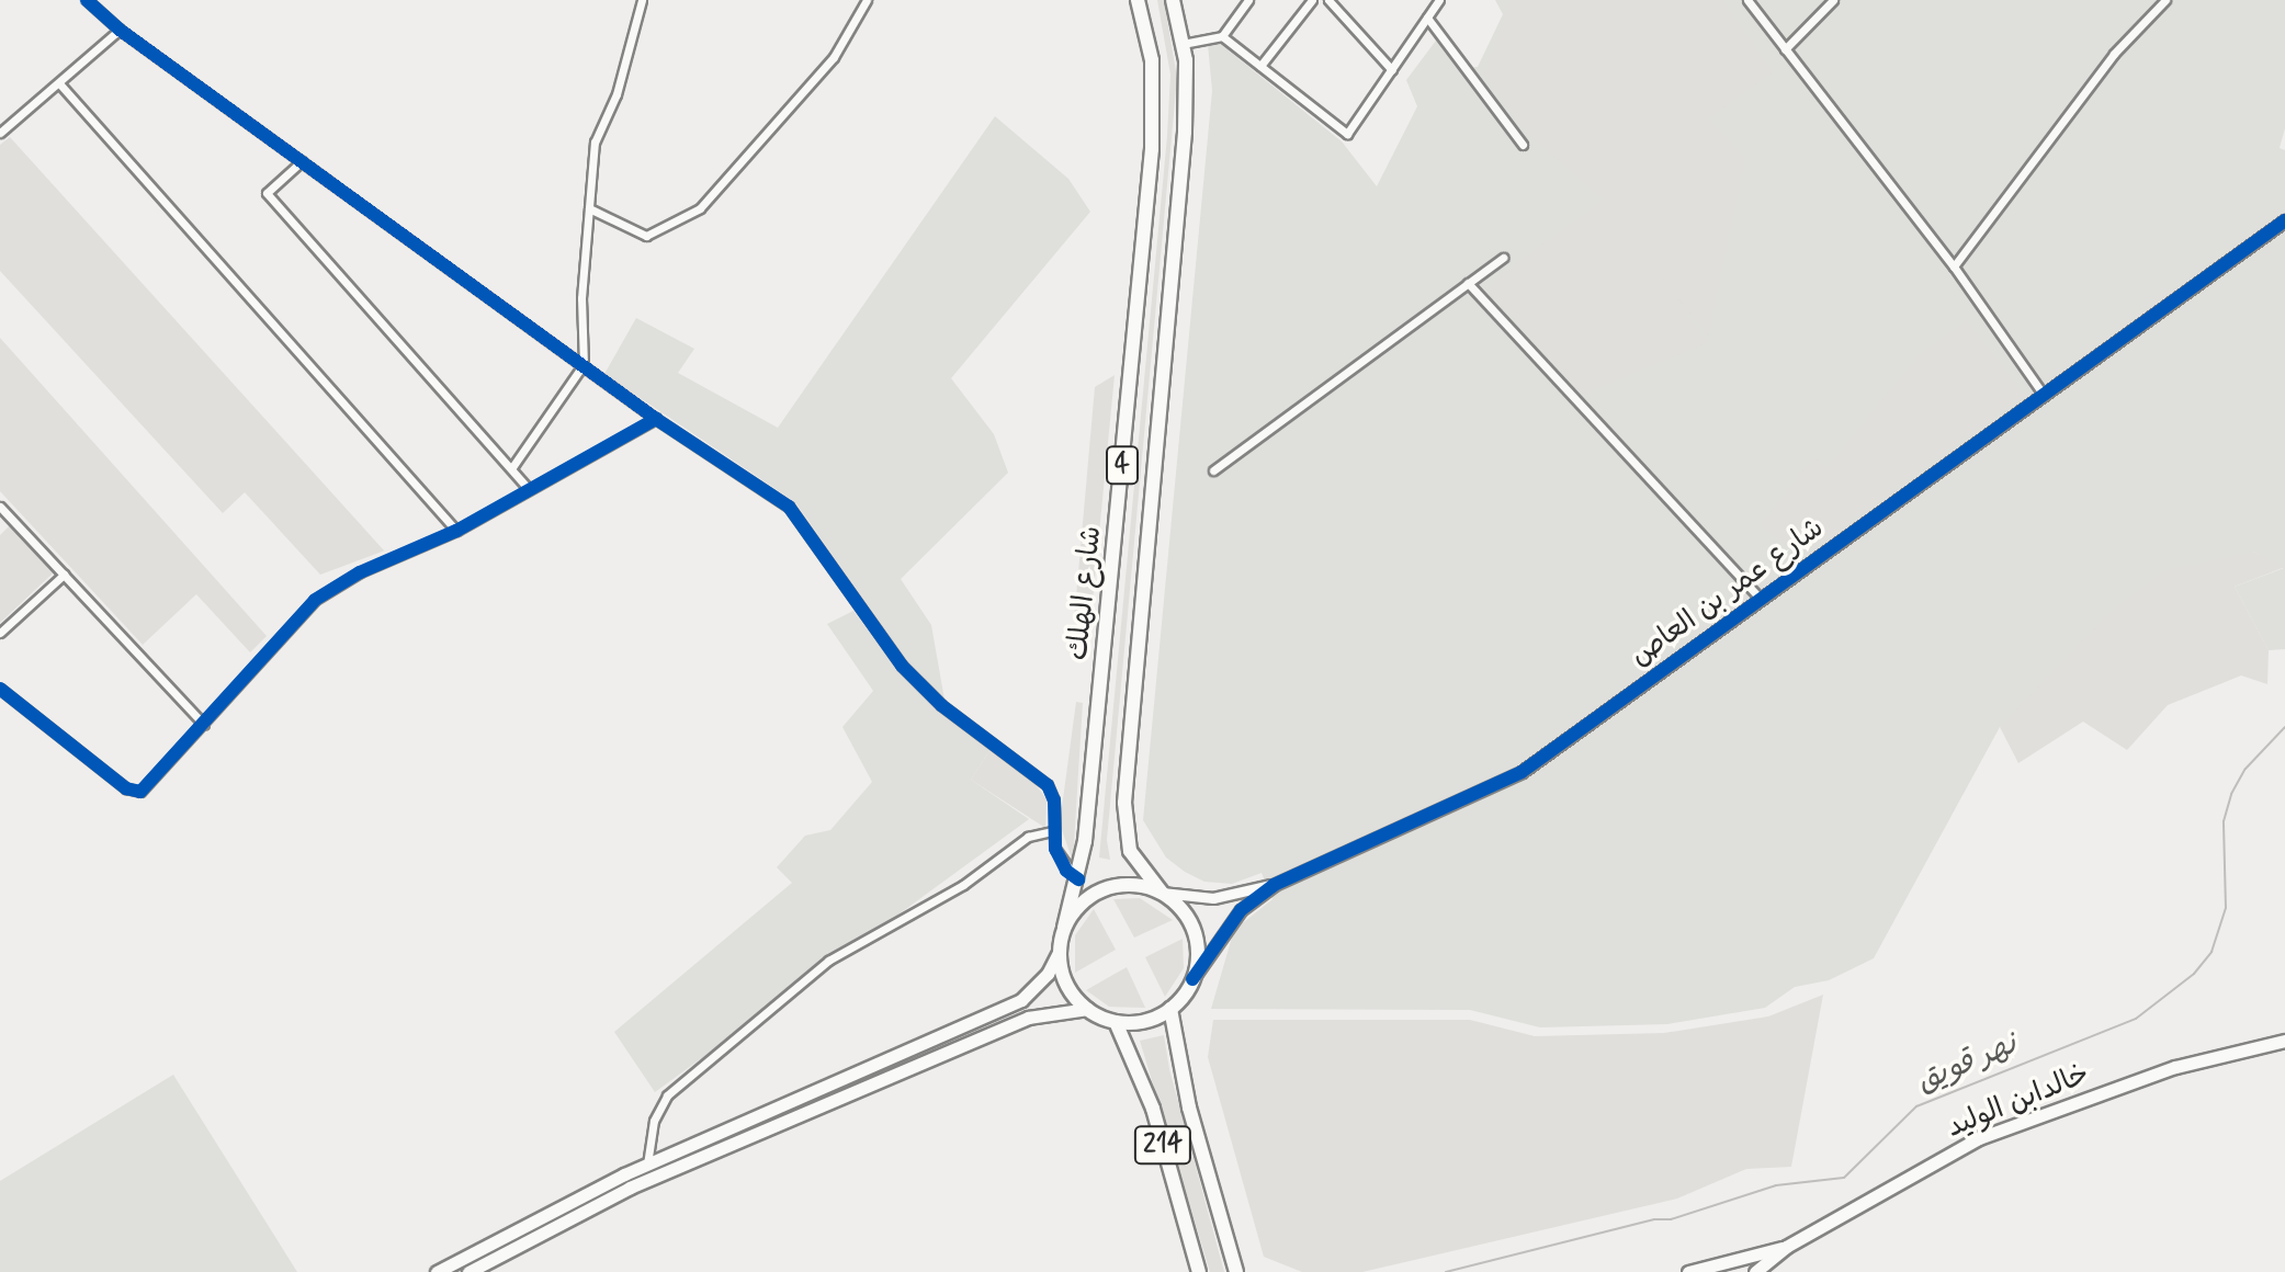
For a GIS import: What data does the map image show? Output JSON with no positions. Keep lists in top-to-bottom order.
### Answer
{
  "streets": {
    "highway": ["4", "شارع الهلك", "214"],
    "main road": ["خالدابن الوليد"],
    "street": ["شارع عمر بن العاص"]
  },
  "crossings": [
    ["شارع الهلك", "شارع عمر بن العاص"],
    ["شارع الهلك", "214"],
    ["شارع عمر بن العاص", "214"]
  ],
  "water": ["نهر قويق"]
}
